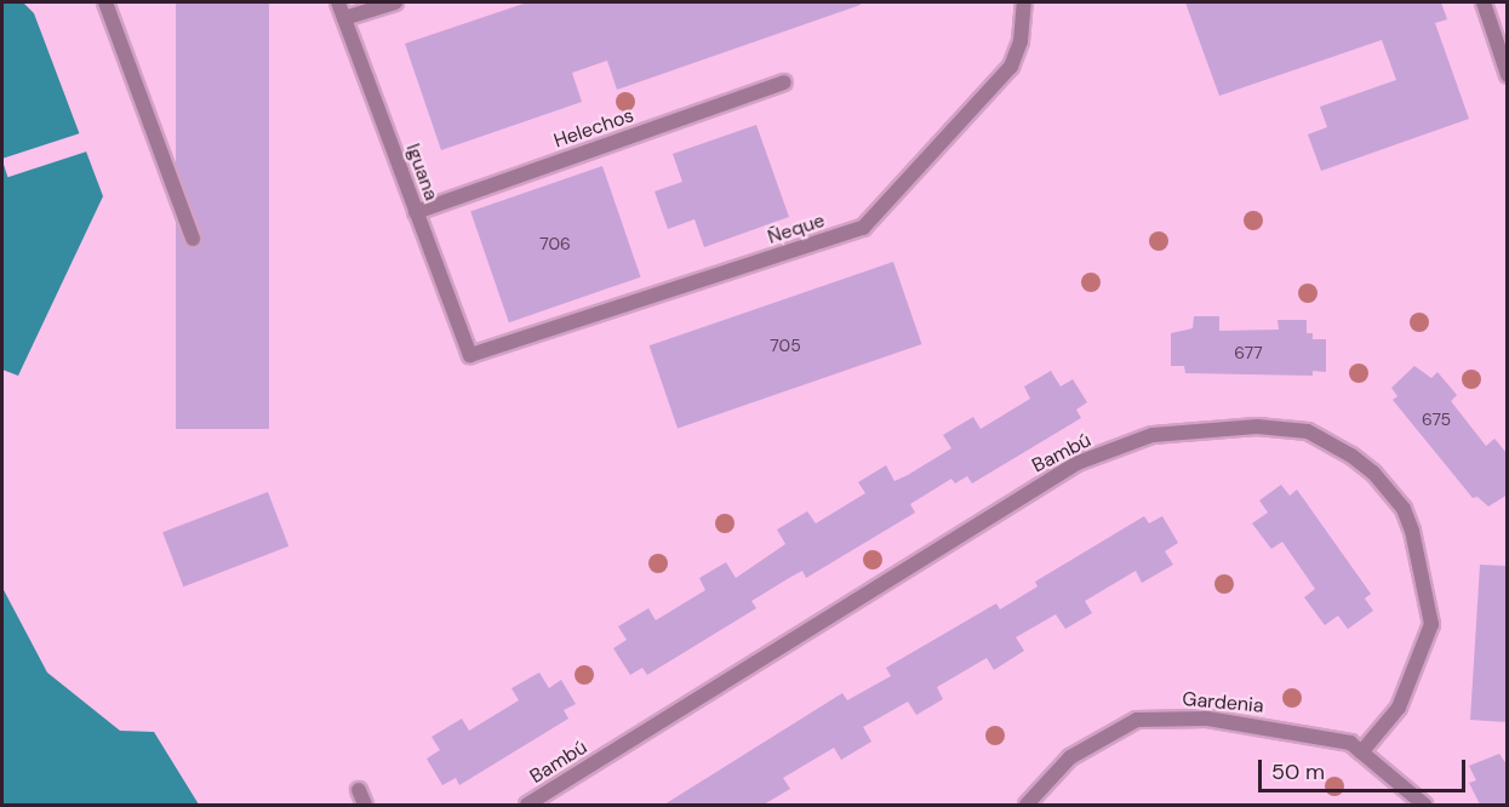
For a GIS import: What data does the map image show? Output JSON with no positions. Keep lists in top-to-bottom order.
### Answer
{
  "streets": {
    "lane": [
      "Helechos",
      "Iguana",
      "Ñeque",
      "Bambú",
      "Gardenia"
    ]
  },
  "crossings": [
    ["Helechos", "Iguana"],
    ["Iguana", "Ñeque"],
    ["Bambú", "Gardenia"]
  ],
  "house_numbers": [
    "706",
    "705",
    "677",
    "675"
  ],
  "scale_bar": "50 m"
}
